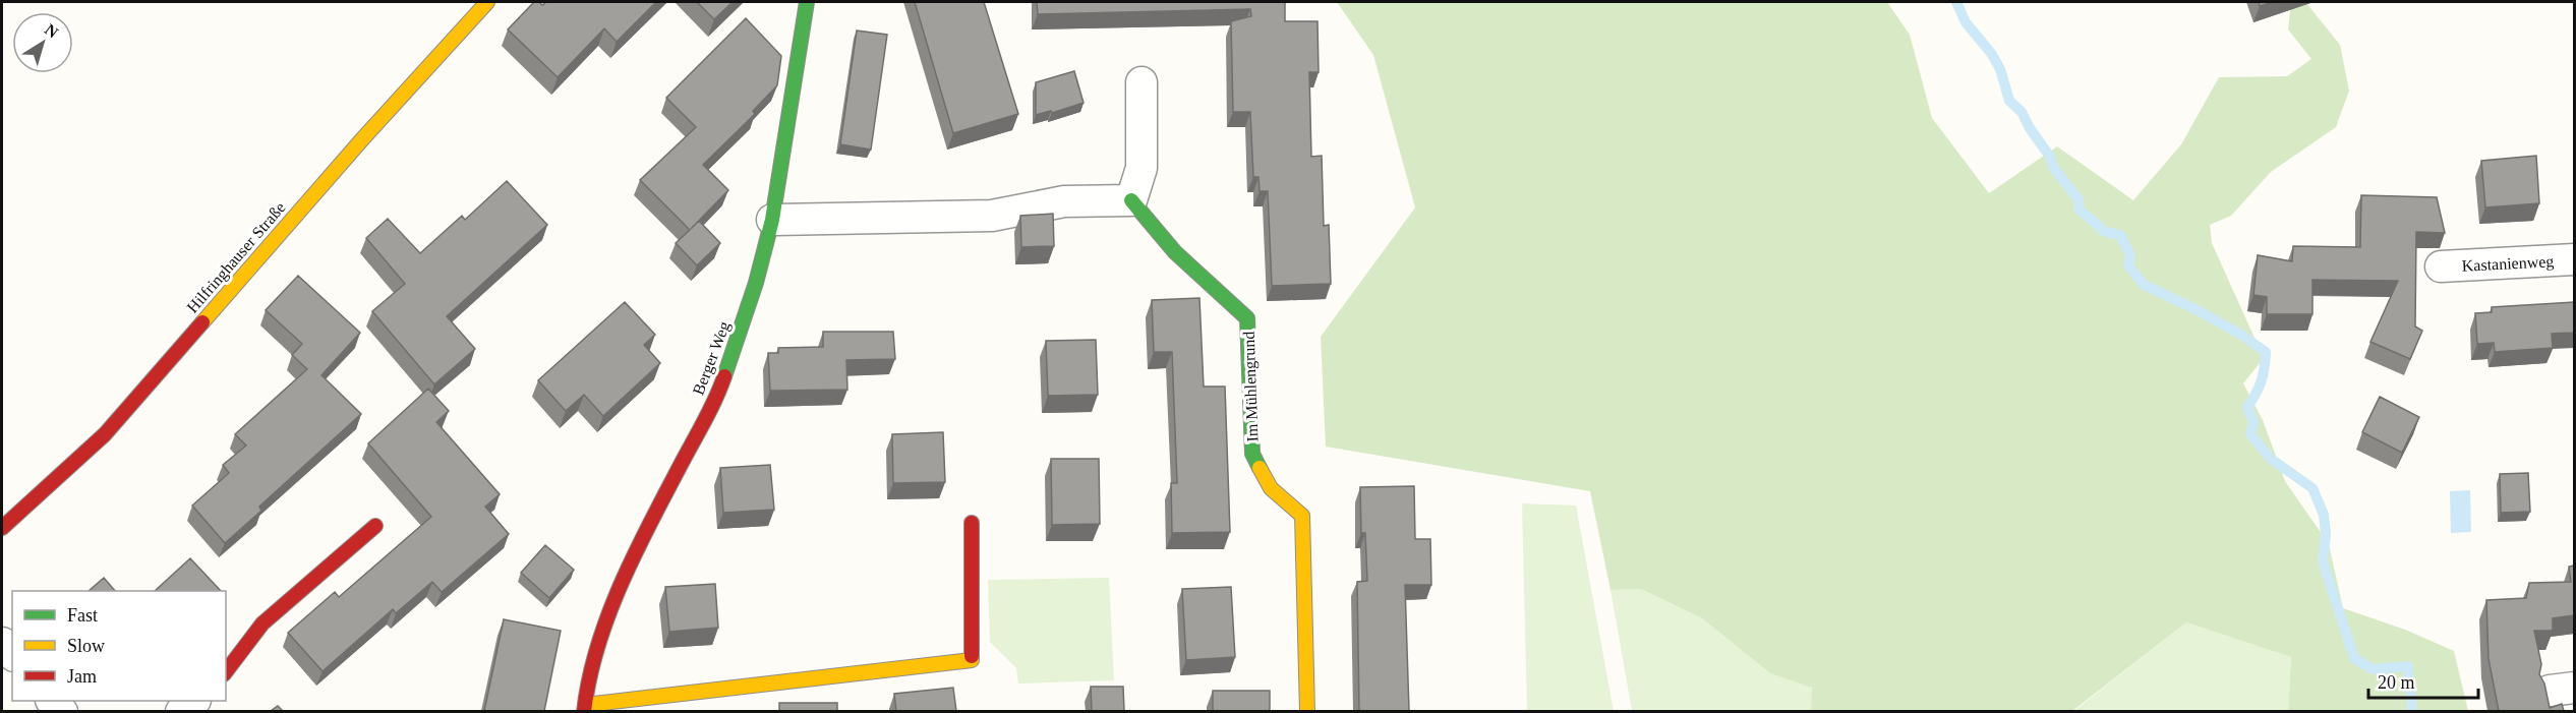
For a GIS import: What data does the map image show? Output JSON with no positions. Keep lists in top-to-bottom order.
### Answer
{
  "streets": {
    "street": [
      "Hilfringhauser Straße",
      "Kastanienweg",
      "Berger Weg",
      "Im Mühlengrund"
    ]
  },
  "legend": ["Fast", "Slow", "Jam"],
  "scale_bar": "20 m",
  "north": "top right"
}
